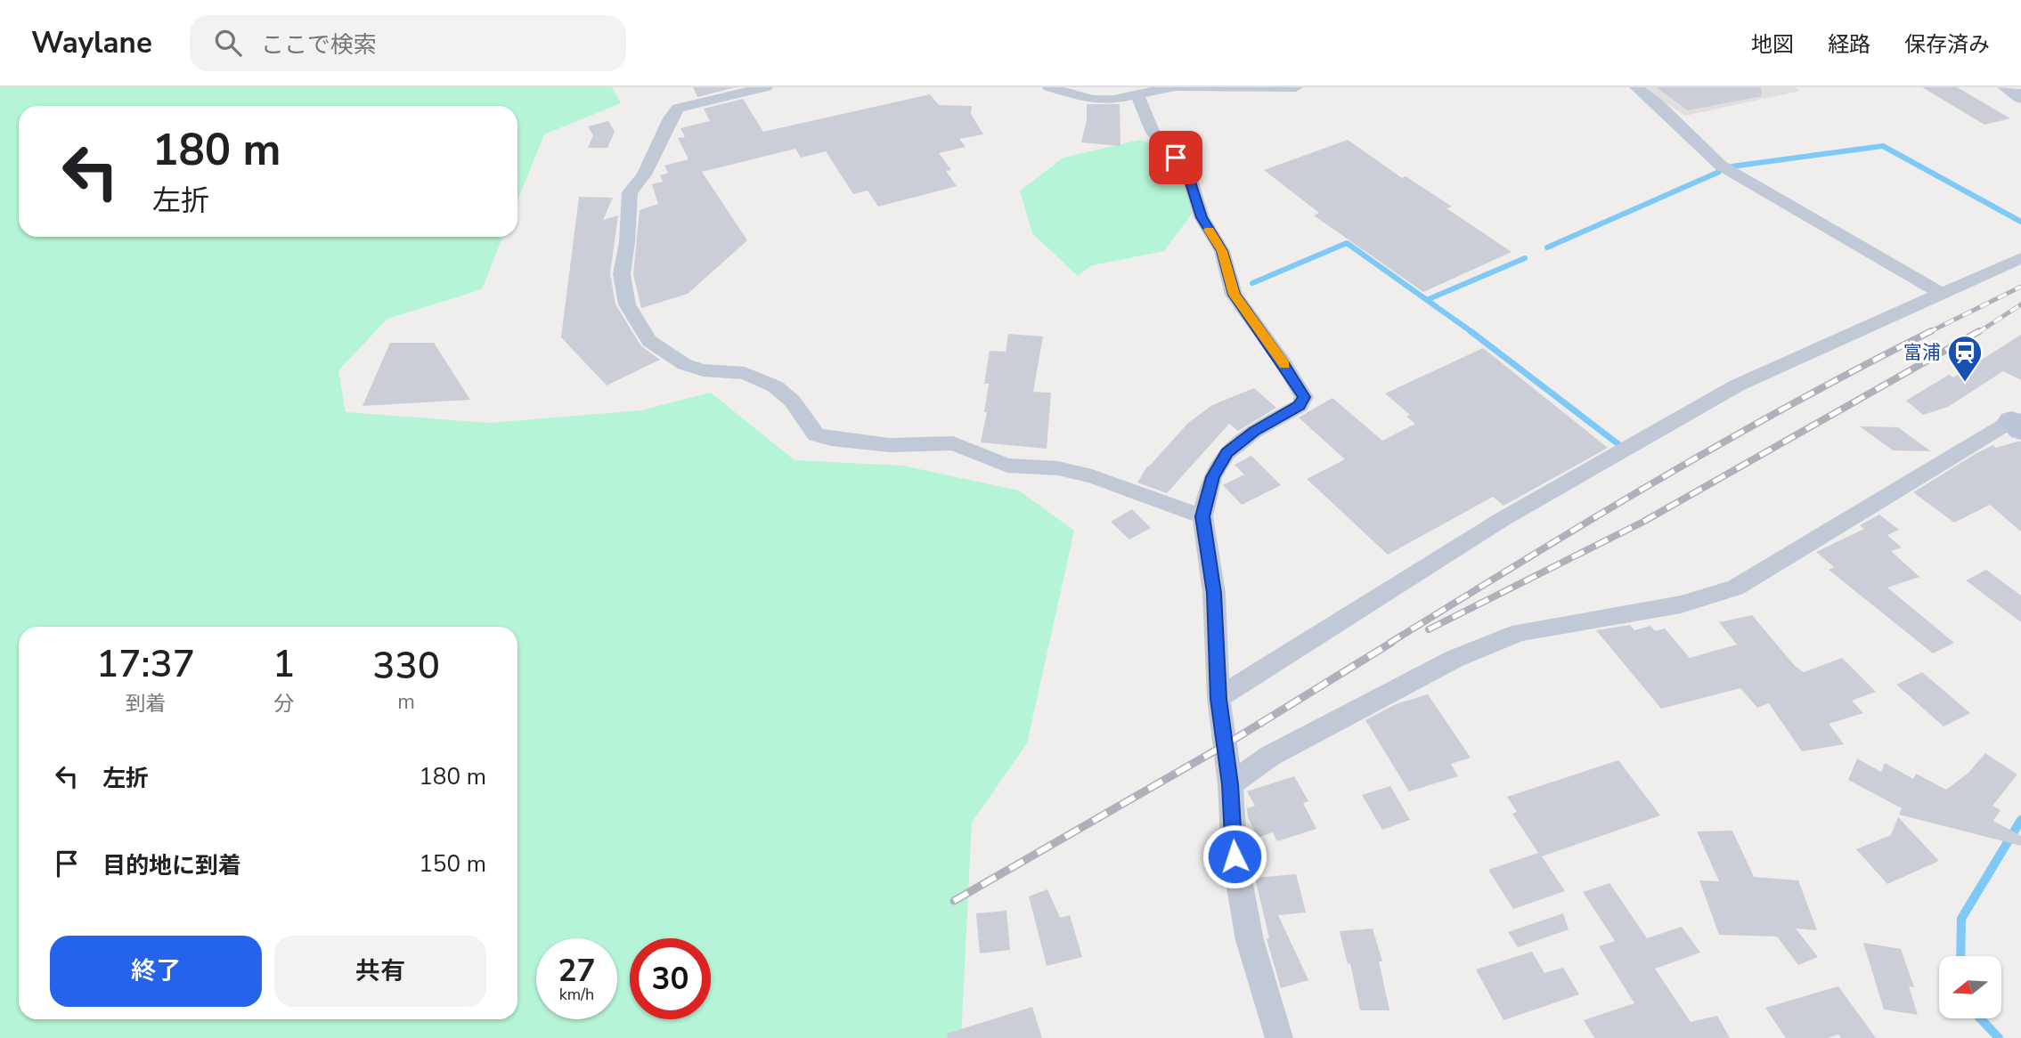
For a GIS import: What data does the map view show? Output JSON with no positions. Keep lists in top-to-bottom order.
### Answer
{
  "places": {
    "station": ["富浦"]
  },
  "north": "left",
  "page": {
    "header": "Waylane",
    "search": "ここで検索",
    "nav": ["地図", "経路", "保存済み"],
    "turn": ["180 m", "左折"],
    "eta": [
      "17:37",
      "到着",
      "1",
      "分",
      "330",
      "m"
    ],
    "list": [
      {
        "name": "左折",
        "value": "180 m"
      },
      {
        "name": "目的地に到着",
        "value": "150 m"
      }
    ],
    "buttons": ["終了", "共有"],
    "speed": "27 km/h",
    "limit": "30"
  }
}
